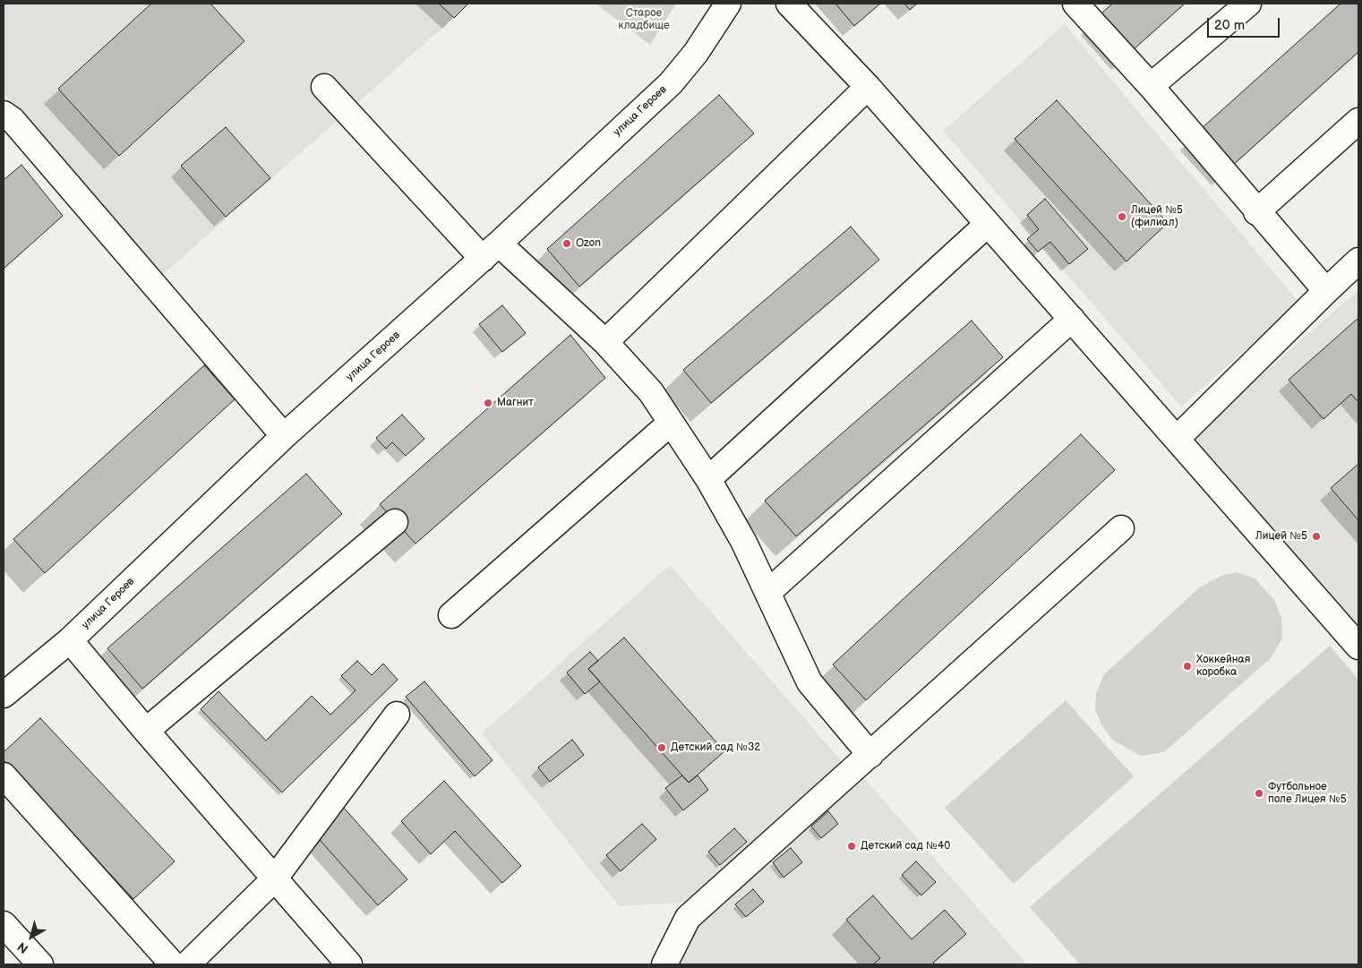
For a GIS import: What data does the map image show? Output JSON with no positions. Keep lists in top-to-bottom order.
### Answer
{
  "streets": {
    "street": ["улица Героев"]
  },
  "parks": ["Старое кладбище"],
  "places": [
    "Лицей №5 (филиал)",
    "Ozon",
    "Магнит",
    "Лицей №5",
    "Хоккейная коробка",
    "Детский сад №32",
    "Футбольное поле Лицея №5",
    "Детский сад №40"
  ],
  "scale_bar": "20 m",
  "north": "bottom left"
}
